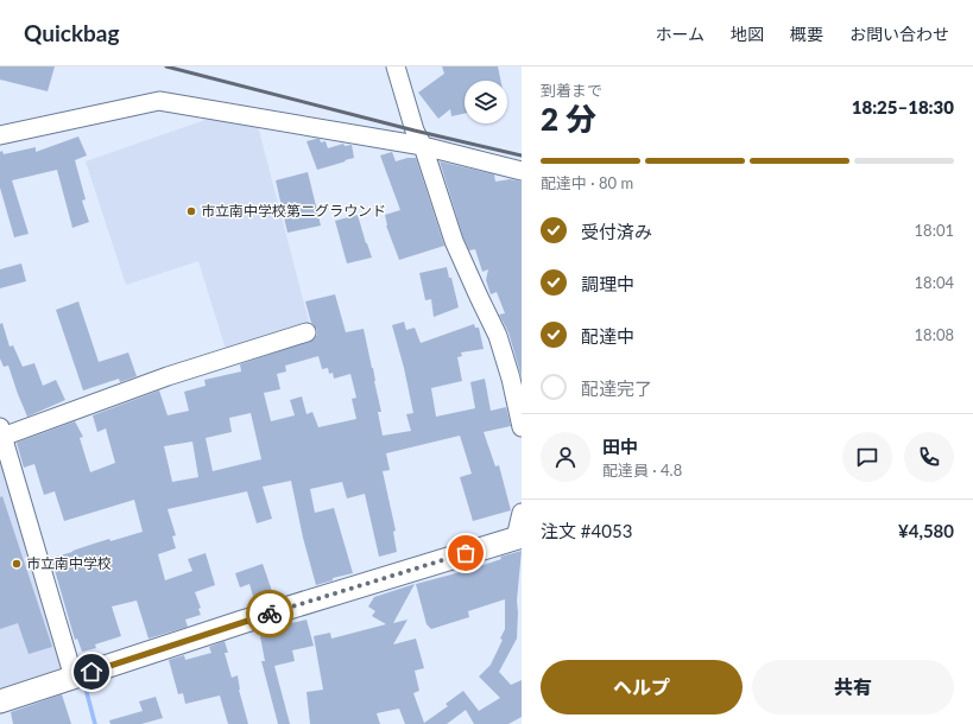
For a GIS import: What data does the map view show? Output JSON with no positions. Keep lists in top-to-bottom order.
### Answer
{
  "places": ["市立南中学校第二グラウンド", "市立南中学校"],
  "page": {
    "header": "Quickbag",
    "nav": [
      "ホーム",
      "地図",
      "概要",
      "お問い合わせ"
    ],
    "heading": ["2 分", "到着まで", "18:25–18:30"],
    "panel": [
      "田中",
      "配達員 · 4.8",
      "注文 #4053",
      "¥4,580"
    ],
    "bar": "配達中 · 80 m",
    "list": [
      ["受付済み", "18:01"],
      ["調理中", "18:04"],
      ["配達中", "18:08"],
      "配達完了"
    ],
    "buttons": ["ヘルプ", "共有"]
  }
}
